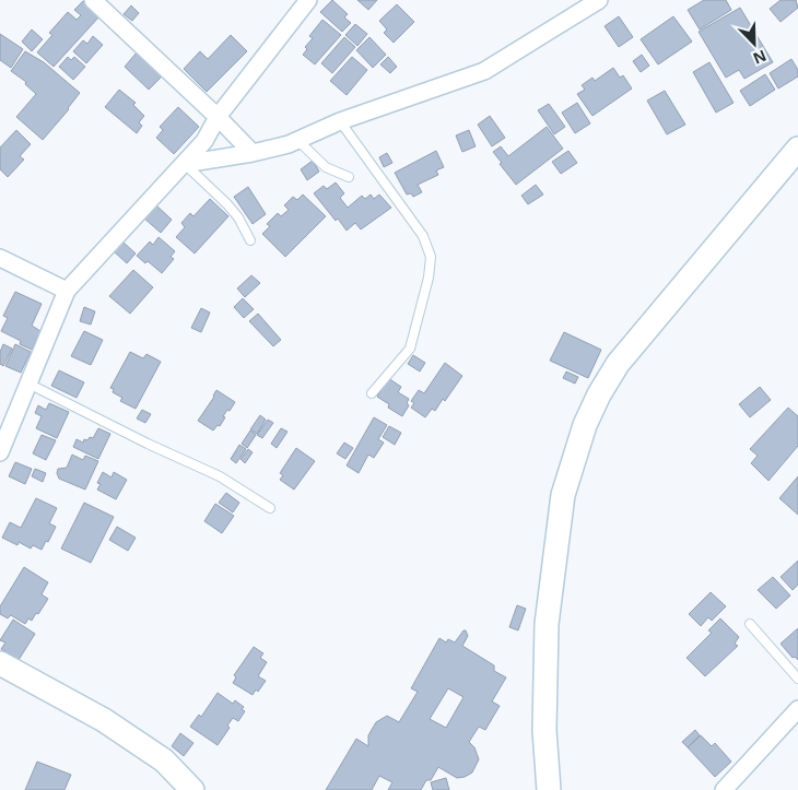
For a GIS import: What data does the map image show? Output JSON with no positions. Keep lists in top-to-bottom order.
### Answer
{
  "north": "bottom right"
}
